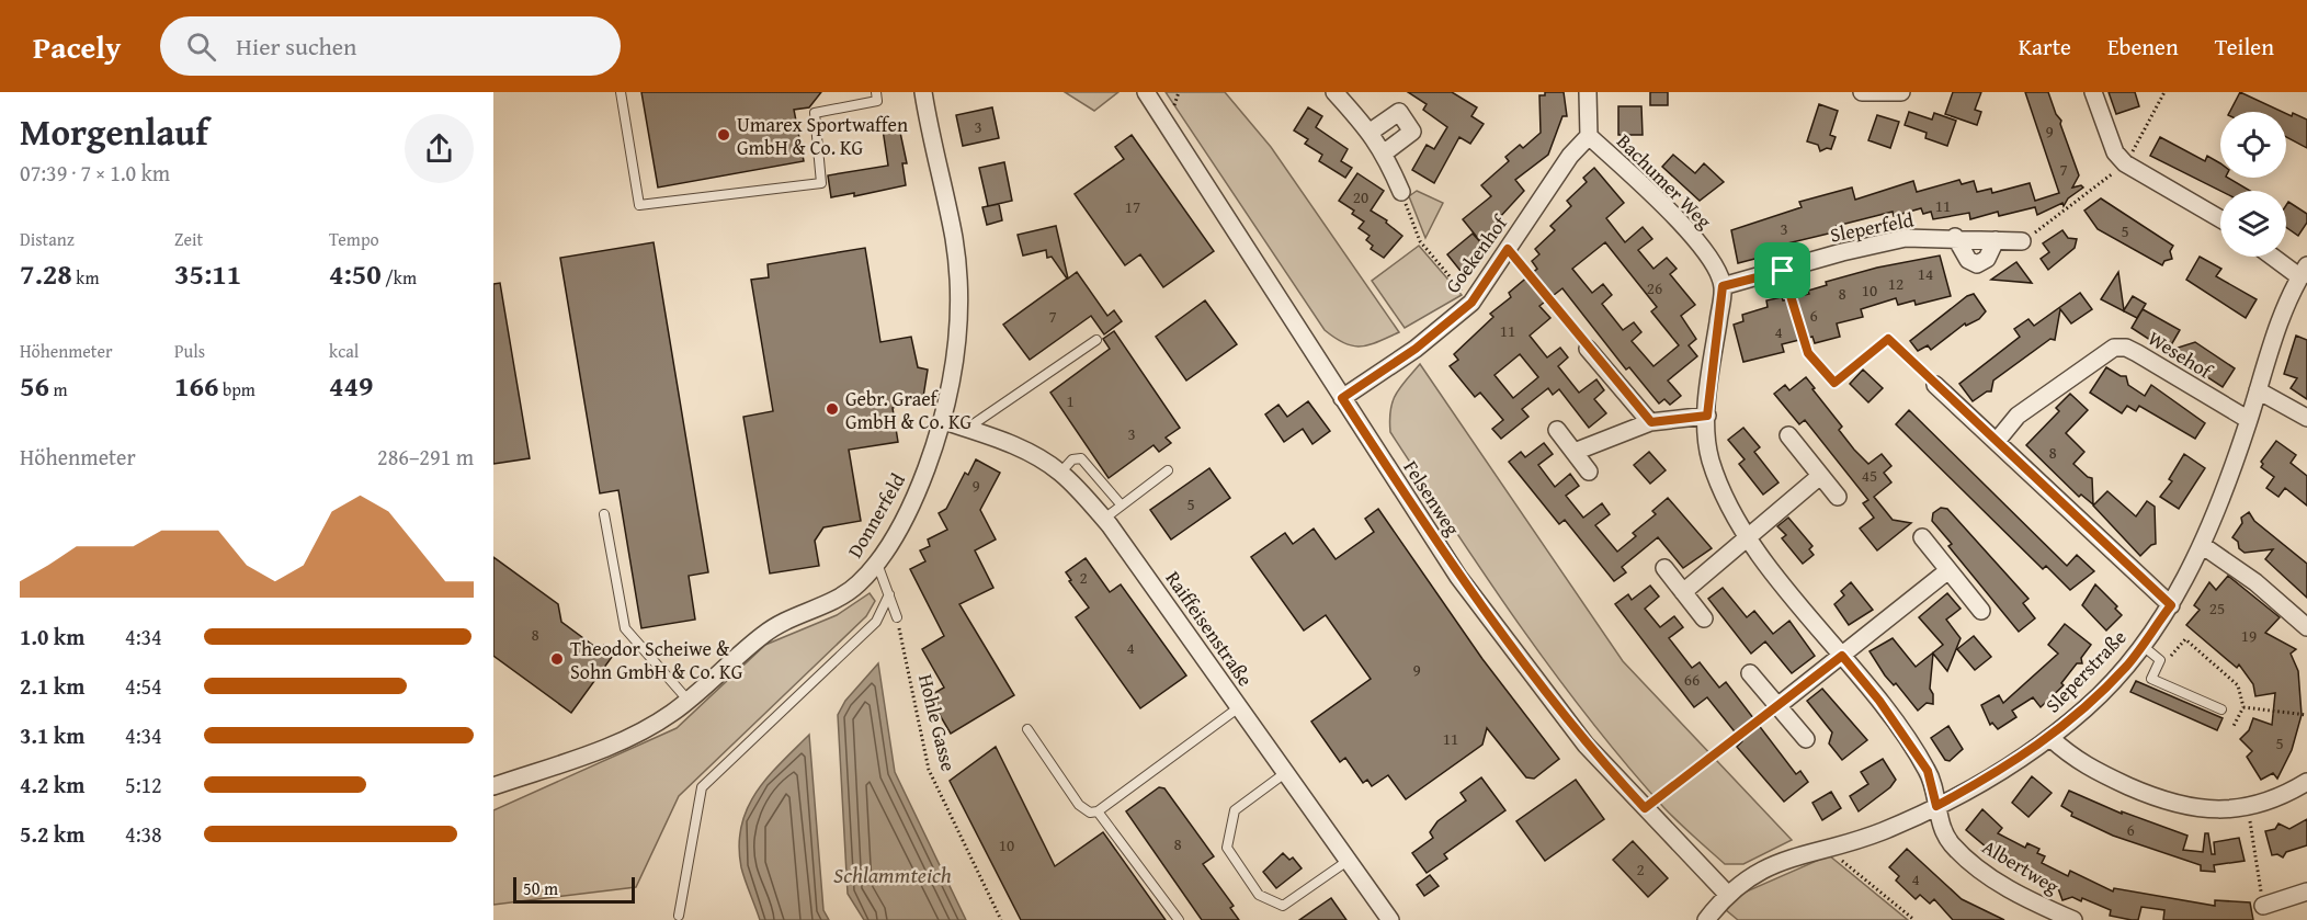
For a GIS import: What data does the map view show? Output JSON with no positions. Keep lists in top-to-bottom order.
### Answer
{
  "streets": {
    "street": [
      "Bachumer Weg",
      "Sleperfeld",
      "Goekenhof",
      "Wesehof",
      "Felsenweg",
      "Donnerfeld",
      "Raiffeisenstraße",
      "Sleperstraße",
      "Albertweg"
    ],
    "path": ["Hohle Gasse"]
  },
  "crossings": [
    ["Bachumer Weg", "Sleperfeld"],
    ["Bachumer Weg", "Goekenhof"],
    ["Goekenhof", "Felsenweg"],
    ["Wesehof", "Sleperstraße"],
    ["Felsenweg", "Sleperstraße"],
    ["Donnerfeld", "Raiffeisenstraße"],
    ["Sleperstraße", "Albertweg"]
  ],
  "water": ["Schlammteich"],
  "places": ["Umarex Sportwaffen GmbH & Co. KG", "Gebr. Graef GmbH & Co. KG", "Theodor Scheiwe & Sohn GmbH & Co. KG"],
  "house_numbers": [
    "3",
    "9",
    "7",
    "20",
    "11",
    "17",
    "3",
    "5",
    "14",
    "12",
    "26",
    "10",
    "8",
    "6",
    "7",
    "11",
    "4",
    "1",
    "3",
    "8",
    "45",
    "9",
    "5",
    "2",
    "25",
    "8",
    "19",
    "4",
    "9",
    "66",
    "11",
    "5",
    "6",
    "8",
    "10",
    "2",
    "4"
  ],
  "scale_bar": "50 m",
  "page": {
    "header": "Pacely",
    "search": "Hier suchen",
    "nav": ["Karte", "Ebenen", "Teilen"],
    "heading": ["Morgenlauf", "07:39 · 7 × 1.0 km"],
    "stats": [
      ["Distanz", "7.28 km"],
      ["Zeit", "35:11"],
      ["Tempo", "4:50 /km"],
      ["Höhenmeter", "56 m"],
      ["Puls", "166 bpm"],
      ["kcal", "449"]
    ],
    "chart": ["Höhenmeter", "286–291 m"],
    "list": [
      {
        "name": "1.0 km",
        "note": "4:34"
      },
      {
        "name": "2.1 km",
        "note": "4:54"
      },
      {
        "name": "3.1 km",
        "note": "4:34"
      },
      {
        "name": "4.2 km",
        "note": "5:12"
      },
      {
        "name": "5.2 km",
        "note": "4:38"
      }
    ],
    "scale": "50 m"
  }
}
